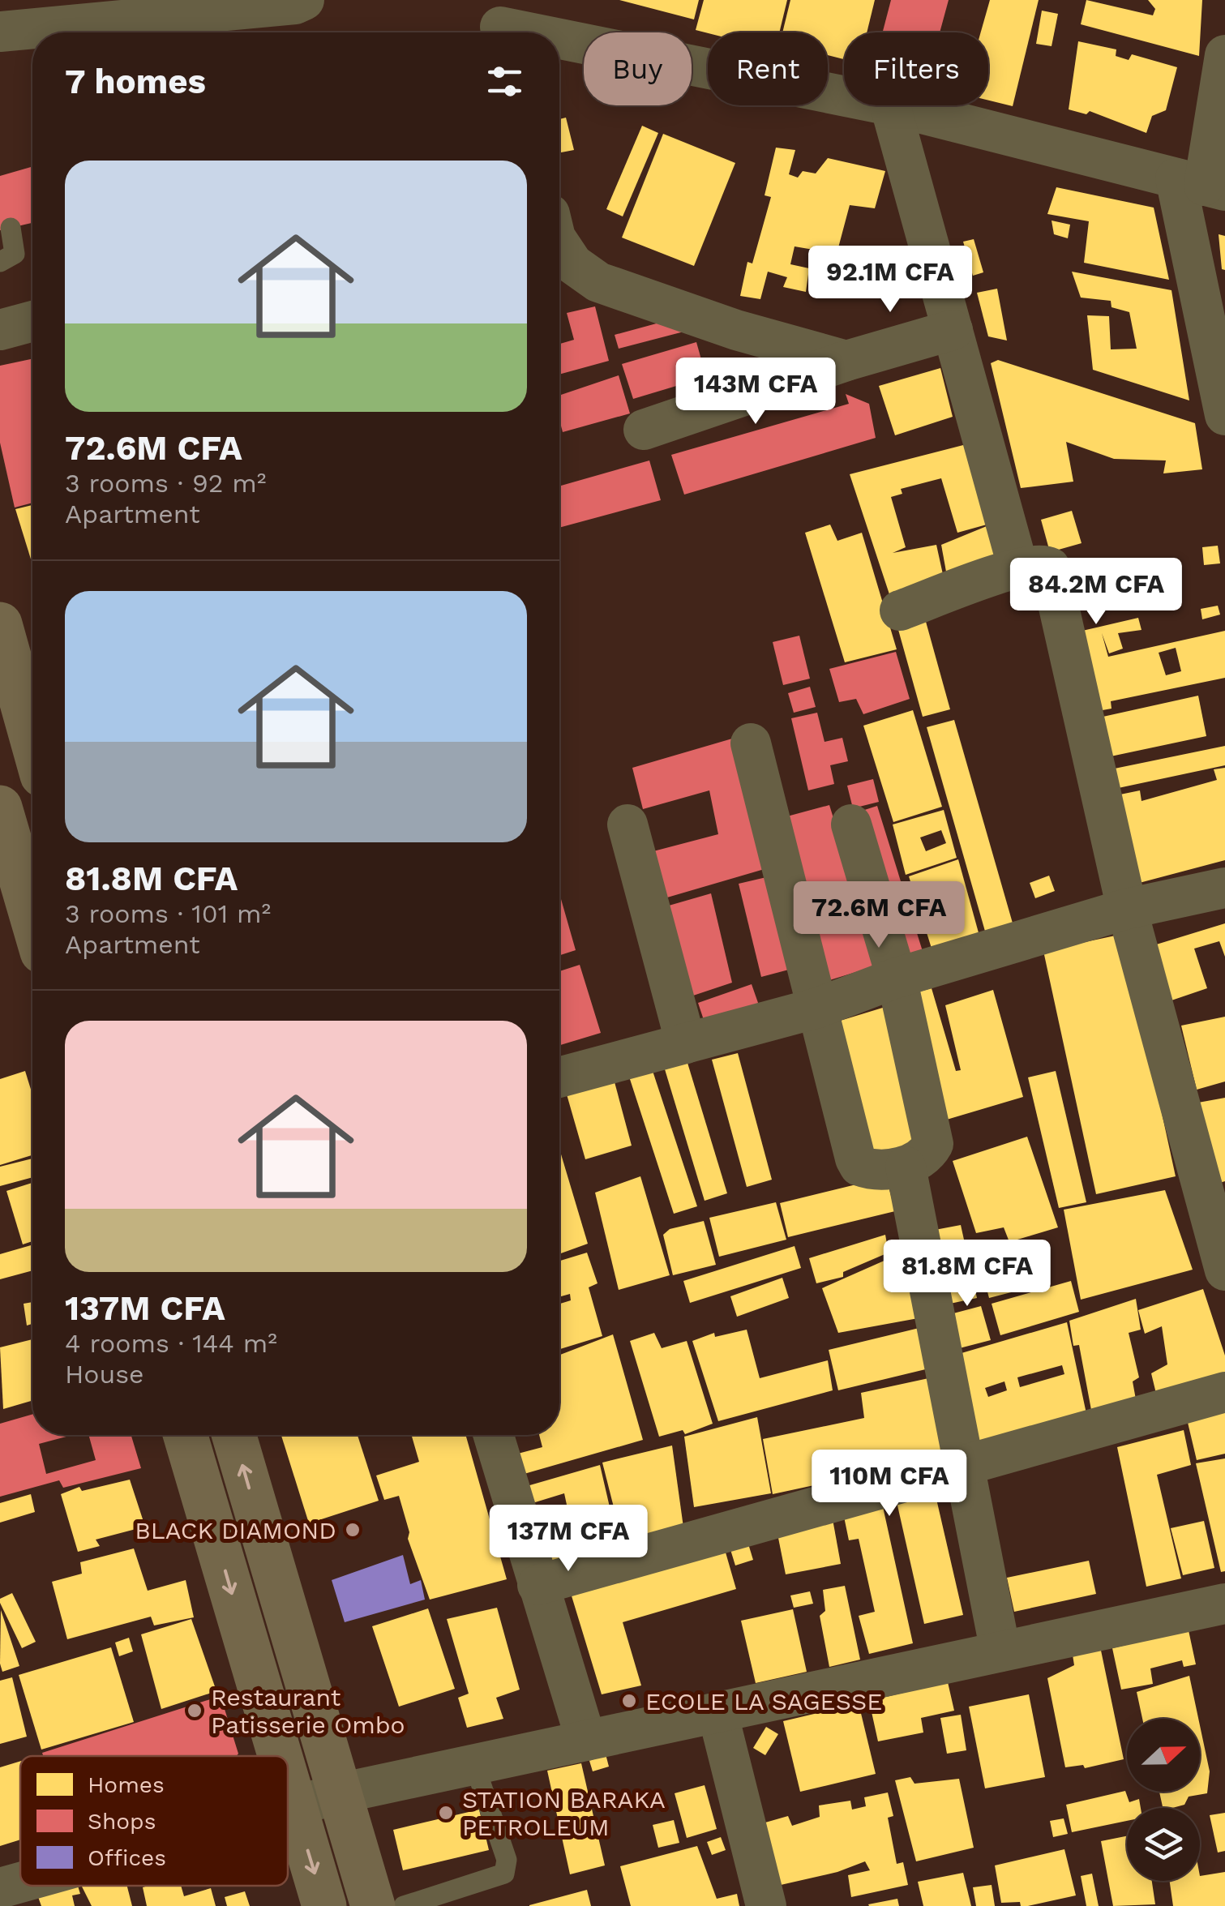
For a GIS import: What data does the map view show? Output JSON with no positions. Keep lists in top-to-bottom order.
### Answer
{
  "places": [
    "BLACK DIAMOND",
    "ECOLE LA SAGESSE",
    "Restaurant Patisserie Ombo",
    "STATION BARAKA PETROLEUM"
  ],
  "legend": ["Homes", "Shops", "Offices"],
  "north": "right",
  "page": {
    "chip": ["Buy", "Rent", "Filters"],
    "heading": "7 homes",
    "list": [
      {
        "name": "72.6M CFA",
        "note": "3 rooms · 92 m² · Apartment"
      },
      {
        "name": "81.8M CFA",
        "note": "3 rooms · 101 m² · Apartment"
      },
      {
        "name": "137M CFA",
        "note": "4 rooms · 144 m² · House"
      }
    ],
    "price": [
      "92.1M CFA",
      "143M CFA",
      "84.2M CFA",
      "72.6M CFA",
      "81.8M CFA",
      "110M CFA",
      "137M CFA"
    ]
  }
}
